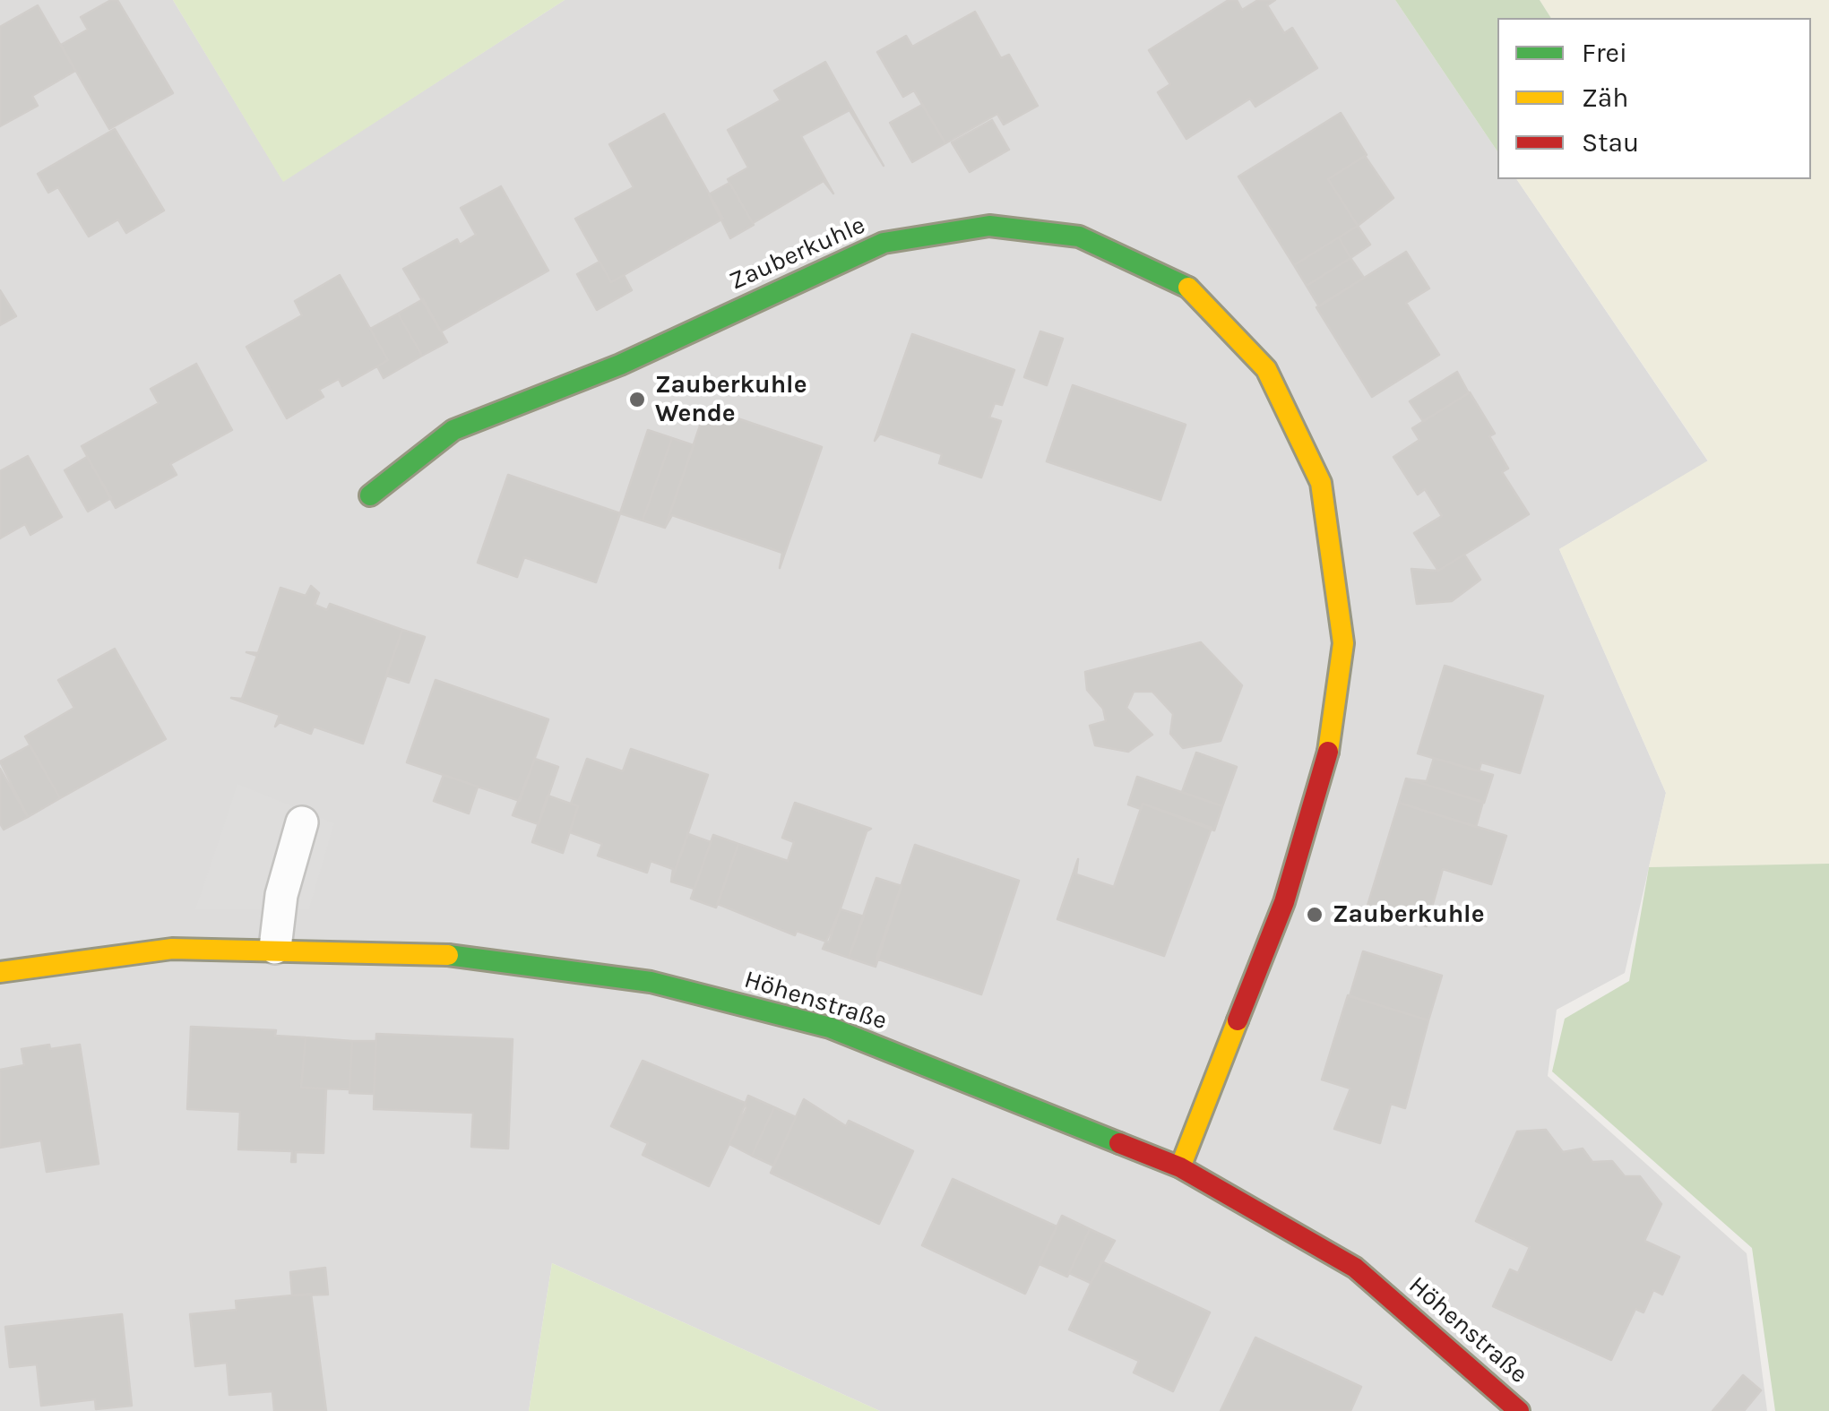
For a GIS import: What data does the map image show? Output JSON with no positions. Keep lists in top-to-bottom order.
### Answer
{
  "streets": {
    "street": ["Zauberkuhle", "Höhenstraße"]
  },
  "crossings": [
    ["Zauberkuhle", "Höhenstraße"]
  ],
  "places": ["Zauberkuhle Wende", "Zauberkuhle"],
  "legend": ["Frei", "Zäh", "Stau"]
}
